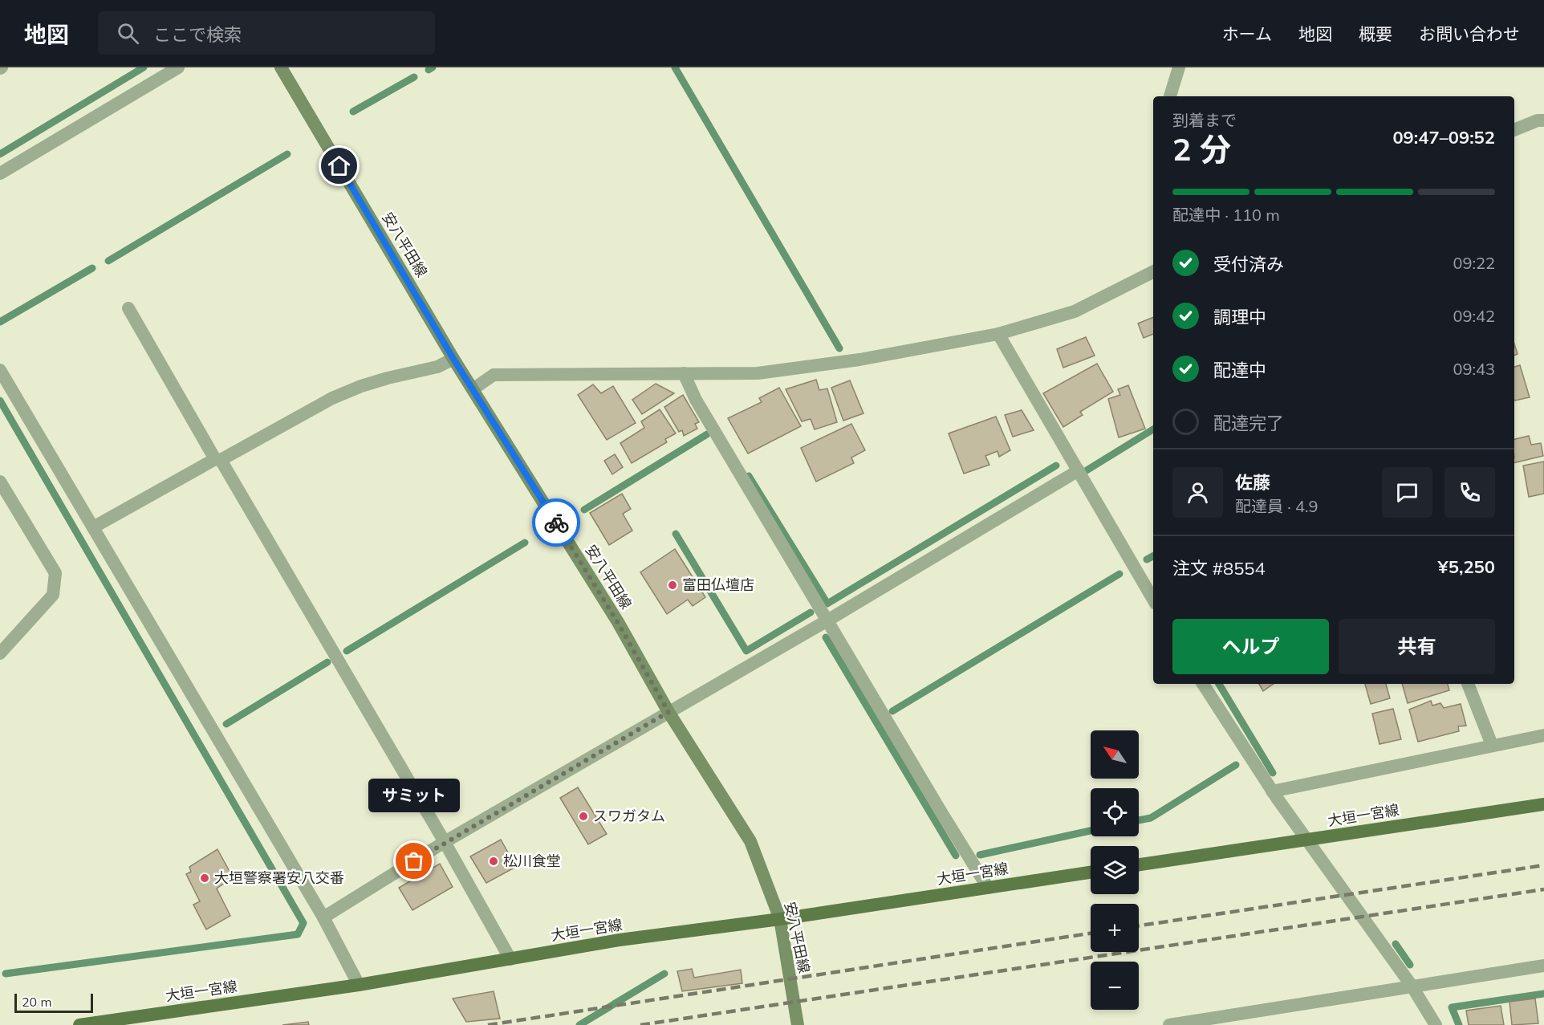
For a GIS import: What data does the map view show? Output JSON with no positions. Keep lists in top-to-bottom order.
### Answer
{
  "streets": {
    "main road": ["安八平田線", "大垣一宮線"]
  },
  "crossings": [
    ["安八平田線", "大垣一宮線"]
  ],
  "places": [
    "富田仏壇店",
    "スワガタム",
    "サミット",
    "松川食堂",
    "大垣警察署安八交番"
  ],
  "scale_bar": "20 m",
  "north": "top left",
  "page": {
    "header": "地図",
    "search": "ここで検索",
    "nav": [
      "ホーム",
      "地図",
      "概要",
      "お問い合わせ"
    ],
    "heading": ["2 分", "到着まで", "09:47–09:52"],
    "panel": [
      "佐藤",
      "配達員 · 4.9",
      "注文 #8554",
      "¥5,250"
    ],
    "bar": "配達中 · 110 m",
    "list": [
      ["受付済み", "09:22"],
      ["調理中", "09:42"],
      ["配達中", "09:43"],
      "配達完了"
    ],
    "buttons": ["ヘルプ", "共有"],
    "map_buttons": ["+", "−"],
    "bubble": "サミット",
    "scale": "20 m"
  }
}
